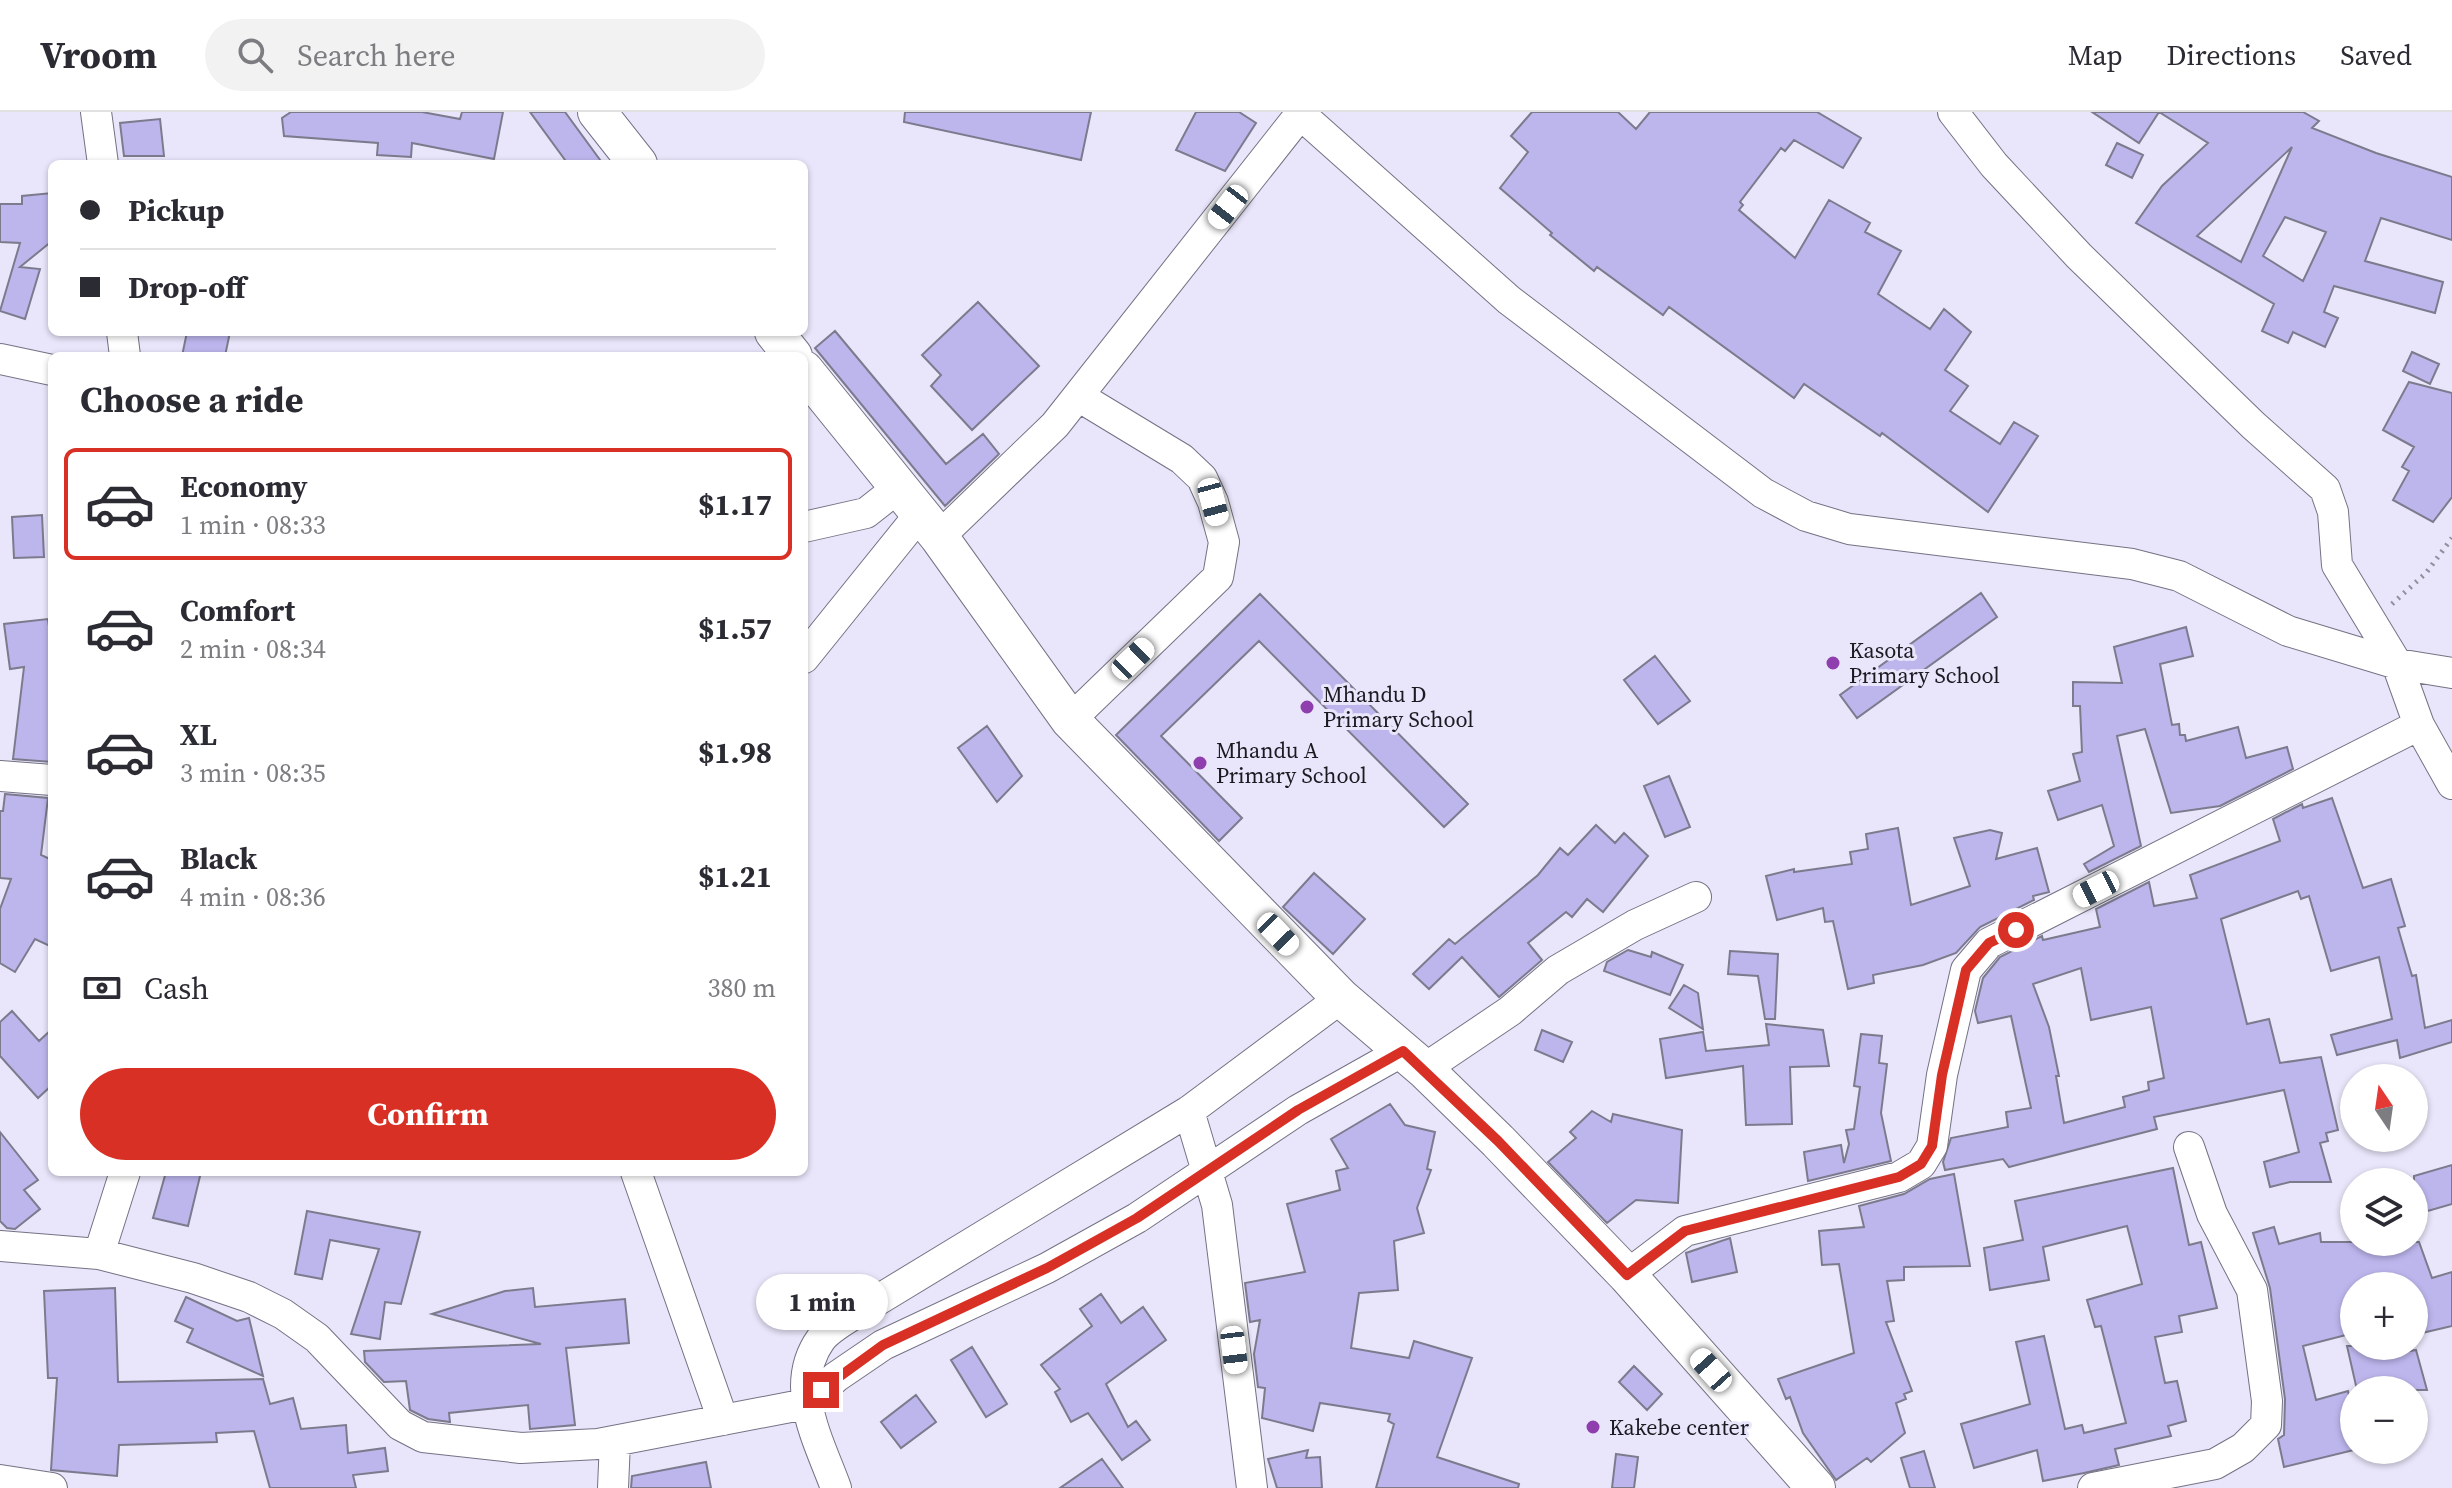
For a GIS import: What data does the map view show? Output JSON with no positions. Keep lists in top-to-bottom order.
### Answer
{
  "places": [
    "Kasota Primary School",
    "Mhandu D Primary School",
    "Mhandu A Primary School",
    "Kakebe center"
  ],
  "north": "top",
  "page": {
    "header": "Vroom",
    "search": "Search here",
    "nav": ["Map", "Directions", "Saved"],
    "banner": ["Pickup", "Drop-off"],
    "heading": "Choose a ride",
    "list": [
      {
        "name": "Economy",
        "note": "1 min · 08:33",
        "value": "$1.17"
      },
      {
        "name": "Comfort",
        "note": "2 min · 08:34",
        "value": "$1.57"
      },
      {
        "name": "XL",
        "note": "3 min · 08:35",
        "value": "$1.98"
      },
      {
        "name": "Black",
        "note": "4 min · 08:36",
        "value": "$1.21"
      }
    ],
    "pay": ["Cash", "380 m"],
    "buttons": "Confirm",
    "map_buttons": ["+", "−"],
    "bubble": "1 min"
  }
}
